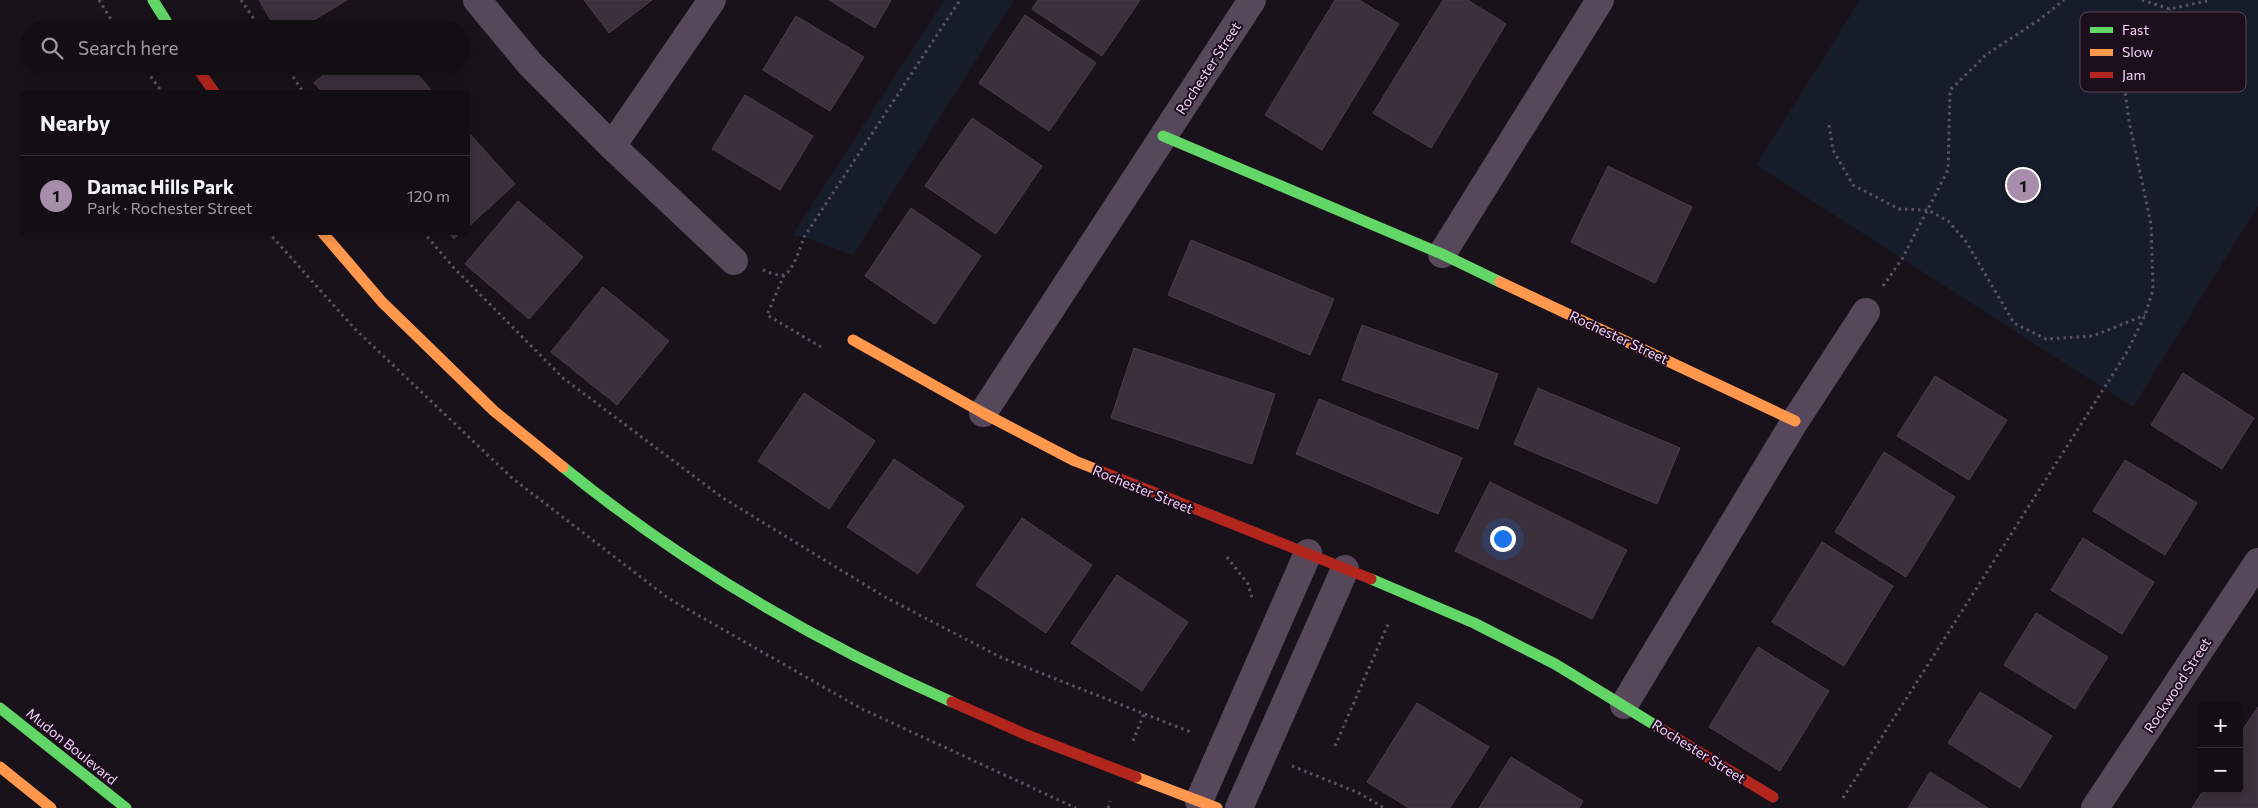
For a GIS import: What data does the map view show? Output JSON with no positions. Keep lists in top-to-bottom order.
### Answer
{
  "streets": {
    "street": ["Rochester Street", "Rockwood Street", "Mudon Boulevard"]
  },
  "legend": ["Fast", "Slow", "Jam"],
  "page": {
    "search": "Search here",
    "heading": "Nearby",
    "list": [
      {
        "mark": "1",
        "name": "Damac Hills Park",
        "note": "Park · Rochester Street",
        "value": "120 m"
      }
    ],
    "pins": "1",
    "map_buttons": ["+", "−"]
  }
}
